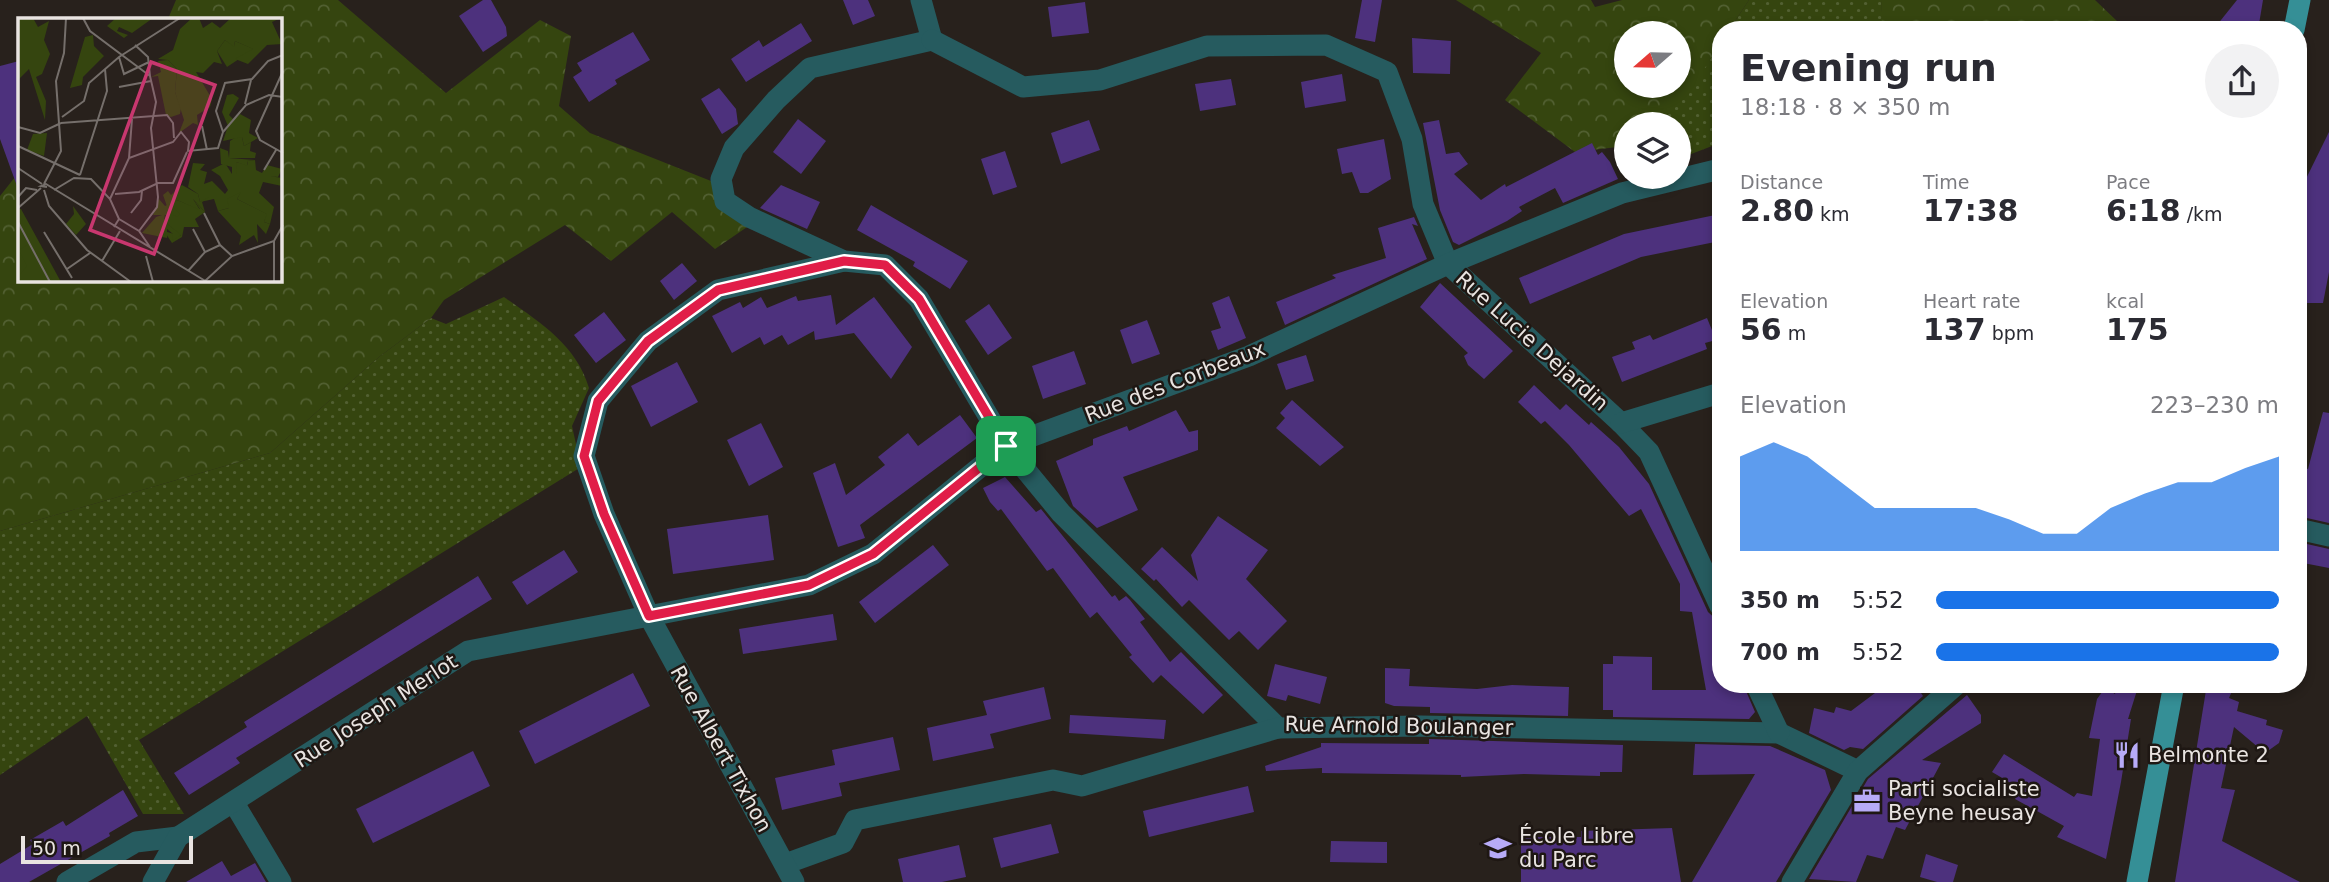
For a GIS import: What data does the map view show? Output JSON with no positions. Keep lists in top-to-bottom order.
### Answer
{
  "streets": {
    "street": [
      "Rue Lucie Dejardin",
      "Rue des Corbeaux",
      "Rue Joseph Merlot",
      "Rue Arnold Boulanger",
      "Rue Albert Tixhon"
    ]
  },
  "crossings": [
    ["Rue Lucie Dejardin", "Rue des Corbeaux"],
    ["Rue des Corbeaux", "Rue Joseph Merlot"],
    ["Rue des Corbeaux", "Rue Arnold Boulanger"],
    ["Rue des Corbeaux", "Rue Albert Tixhon"],
    ["Rue Joseph Merlot", "Rue Albert Tixhon"],
    ["Rue Arnold Boulanger", "Rue Albert Tixhon"]
  ],
  "places": {
    "restaurant": ["Belmonte 2"],
    "office": ["Parti socialiste Beyne heusay"],
    "school or university": ["École Libre du Parc"]
  },
  "scale_bar": "50 m",
  "north": "left",
  "page": {
    "heading": ["Evening run", "18:18 · 8 × 350 m"],
    "stats": [
      ["Distance", "2.80 km"],
      ["Time", "17:38"],
      ["Pace", "6:18 /km"],
      ["Elevation", "56 m"],
      ["Heart rate", "137 bpm"],
      ["kcal", "175"]
    ],
    "chart": ["Elevation", "223–230 m"],
    "list": [
      {
        "name": "350 m",
        "note": "5:52"
      },
      {
        "name": "700 m",
        "note": "5:52"
      }
    ],
    "scale": "50 m"
  }
}
